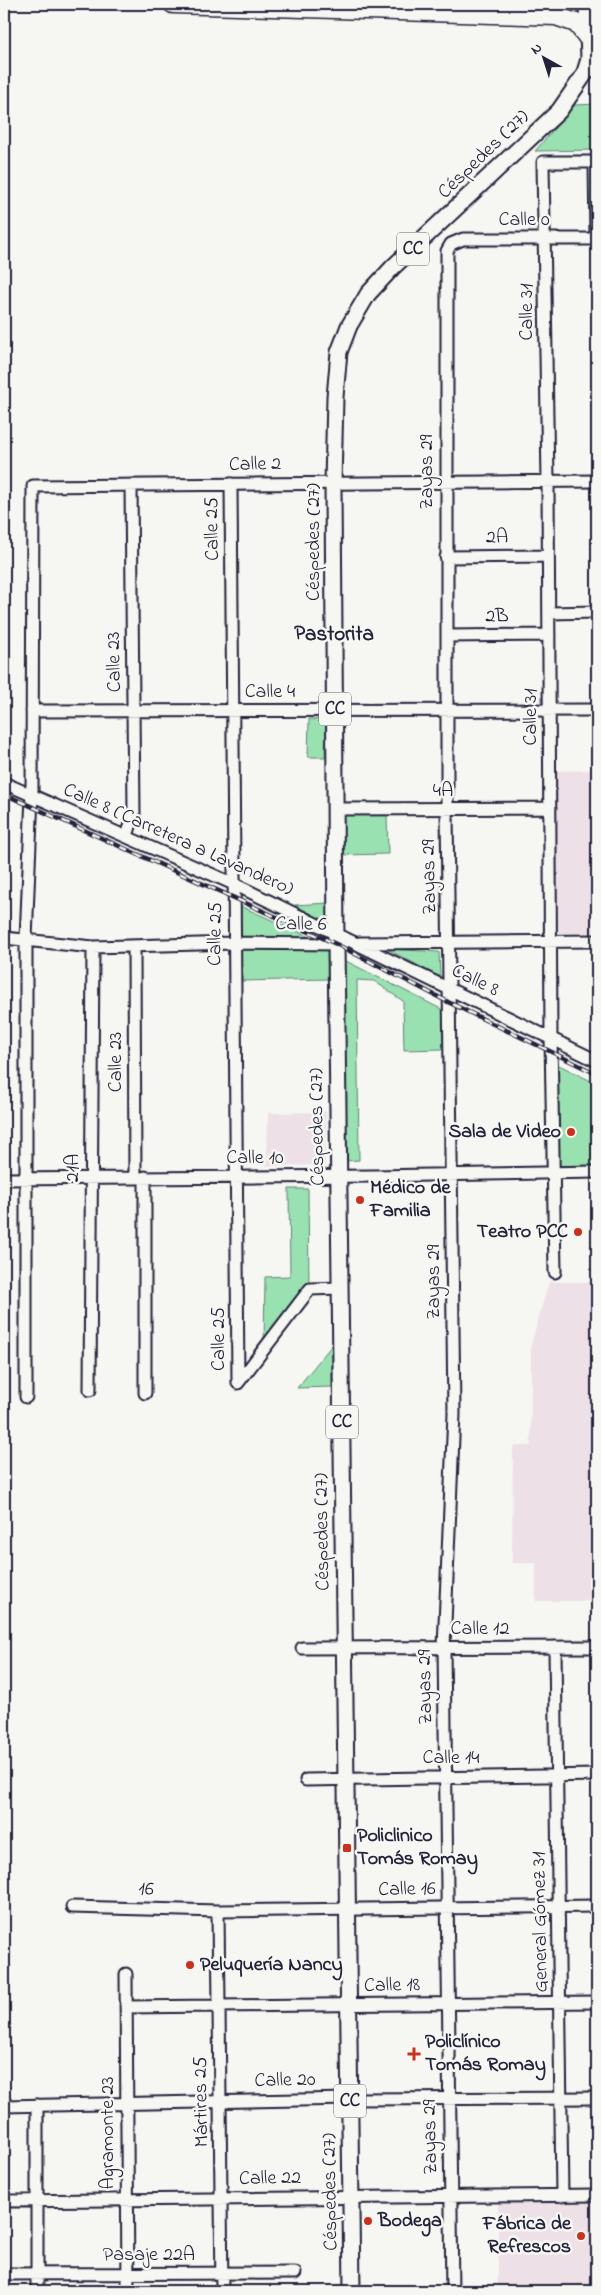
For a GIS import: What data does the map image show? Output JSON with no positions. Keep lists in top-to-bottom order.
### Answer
{
  "streets": {
    "main road": ["Céspedes (27)", "CC"],
    "street": [
      "Calle 0",
      "Calle 31",
      "Calle 2",
      "Zayas 29",
      "Calle 25",
      "2A",
      "2B",
      "Calle 23",
      "Calle 4",
      "4A",
      "Calle 8 (Carretera a Lavandero)",
      "Calle 6",
      "Calle 8",
      "Calle 10",
      "21A",
      "Calle 12",
      "Calle 14",
      "16",
      "Calle 16",
      "General Gómez 31",
      "Calle 18",
      "Calle 20",
      "Mártires 25",
      "Agramonte 23",
      "Calle 22",
      "Pasaje 22A"
    ]
  },
  "crossings": [
    ["Céspedes (27)", "CC"],
    ["Céspedes (27)", "Calle 2"],
    ["Céspedes (27)", "Calle 25"],
    ["Céspedes (27)", "Calle 4"],
    ["Céspedes (27)", "4A"],
    ["Céspedes (27)", "Calle 8 (Carretera a Lavandero)"],
    ["Céspedes (27)", "Calle 6"],
    ["Céspedes (27)", "Calle 8"],
    ["Céspedes (27)", "Calle 10"],
    ["Céspedes (27)", "Calle 12"],
    ["Céspedes (27)", "Calle 14"],
    ["Céspedes (27)", "Calle 16"],
    ["Céspedes (27)", "Calle 18"],
    ["Céspedes (27)", "Calle 20"],
    ["Céspedes (27)", "Calle 22"],
    ["Calle 0", "Calle 31"],
    ["Calle 0", "Zayas 29"],
    ["Calle 31", "Calle 2"],
    ["Calle 31", "2A"],
    ["Calle 31", "2B"],
    ["Calle 31", "Calle 4"],
    ["Calle 31", "4A"],
    ["Calle 31", "Calle 6"],
    ["Calle 31", "Calle 8"],
    ["Calle 31", "Calle 10"],
    ["Calle 2", "Zayas 29"],
    ["Calle 2", "Calle 25"],
    ["Calle 2", "Calle 23"],
    ["Calle 2", "Calle 4"],
    ["Zayas 29", "2A"],
    ["Zayas 29", "2B"],
    ["Zayas 29", "Calle 4"],
    ["Zayas 29", "4A"],
    ["Zayas 29", "Calle 6"],
    ["Zayas 29", "Calle 8"],
    ["Zayas 29", "Calle 10"],
    ["Zayas 29", "Calle 12"],
    ["Zayas 29", "Calle 14"],
    ["Zayas 29", "Calle 16"],
    ["Zayas 29", "Calle 18"],
    ["Zayas 29", "Calle 20"],
    ["Zayas 29", "Calle 22"],
    ["Calle 25", "Calle 4"],
    ["Calle 25", "Calle 8 (Carretera a Lavandero)"],
    ["Calle 25", "Calle 6"],
    ["Calle 25", "Calle 10"],
    ["Calle 23", "Calle 4"],
    ["Calle 23", "Calle 8 (Carretera a Lavandero)"],
    ["Calle 23", "Calle 6"],
    ["Calle 23", "Calle 10"],
    ["Calle 8 (Carretera a Lavandero)", "Calle 6"],
    ["Calle 8 (Carretera a Lavandero)", "Calle 8"],
    ["Calle 6", "Calle 8"],
    ["Calle 6", "21A"],
    ["Calle 10", "21A"],
    ["Calle 12", "General Gómez 31"],
    ["Calle 14", "General Gómez 31"],
    ["16", "Calle 16"],
    ["16", "Mártires 25"],
    ["Calle 16", "General Gómez 31"],
    ["Calle 16", "Mártires 25"],
    ["General Gómez 31", "Calle 18"],
    ["General Gómez 31", "Calle 20"],
    ["General Gómez 31", "Calle 22"],
    ["Calle 18", "Mártires 25"],
    ["Calle 18", "Agramonte 23"],
    ["Calle 20", "Mártires 25"],
    ["Calle 20", "Agramonte 23"],
    ["Mártires 25", "Calle 22"],
    ["Mártires 25", "Pasaje 22A"],
    ["Agramonte 23", "Calle 22"],
    ["Agramonte 23", "Pasaje 22A"]
  ],
  "districts": ["Pastorita"],
  "places": {
    "other": [
      "Sala de Video",
      "Médico de Familia",
      "Teatro PCC",
      "Peluquería Nancy",
      "Bodega",
      "Fábrica de Refrescos"
    ],
    "transit": ["Policlinico Tomás Romay"],
    "health": ["Policlínico Tomás Romay"]
  },
  "north": "top left"
}
